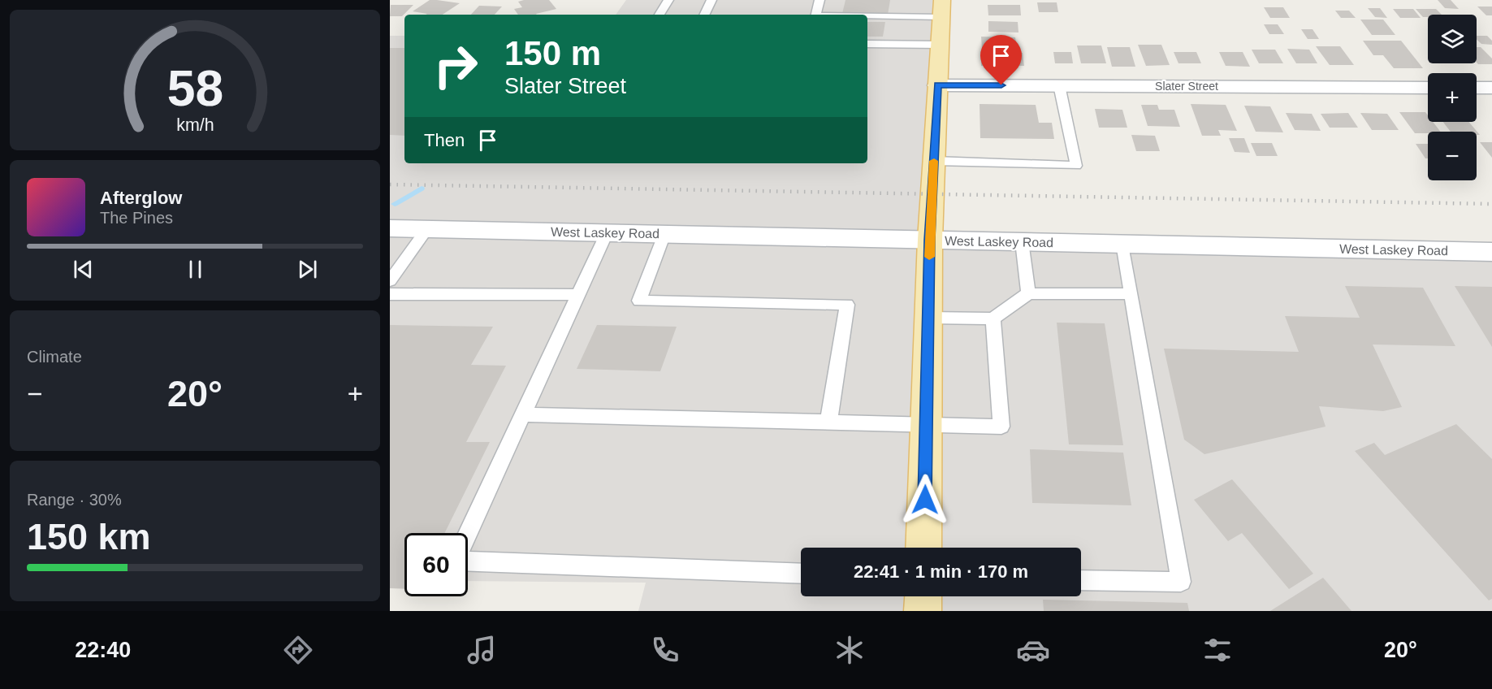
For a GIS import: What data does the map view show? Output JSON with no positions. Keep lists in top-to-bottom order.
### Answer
{
  "streets": {
    "main road": ["Slater Street", "West Laskey Road"]
  },
  "page": {
    "map_buttons": ["+", "−"],
    "turn": ["150 m", "Slater Street"],
    "then": "Then",
    "song": ["Afterglow", "The Pines"],
    "tile": [
      "Climate",
      ["Range · 30%", "150 km"]
    ],
    "heat": ["−", "20°", "+"],
    "limit": "60",
    "trip": "22:41 · 1 min · 170 m",
    "tabs": ["22:40", "20°"],
    "gauge": ["58", "km/h"]
  }
}
